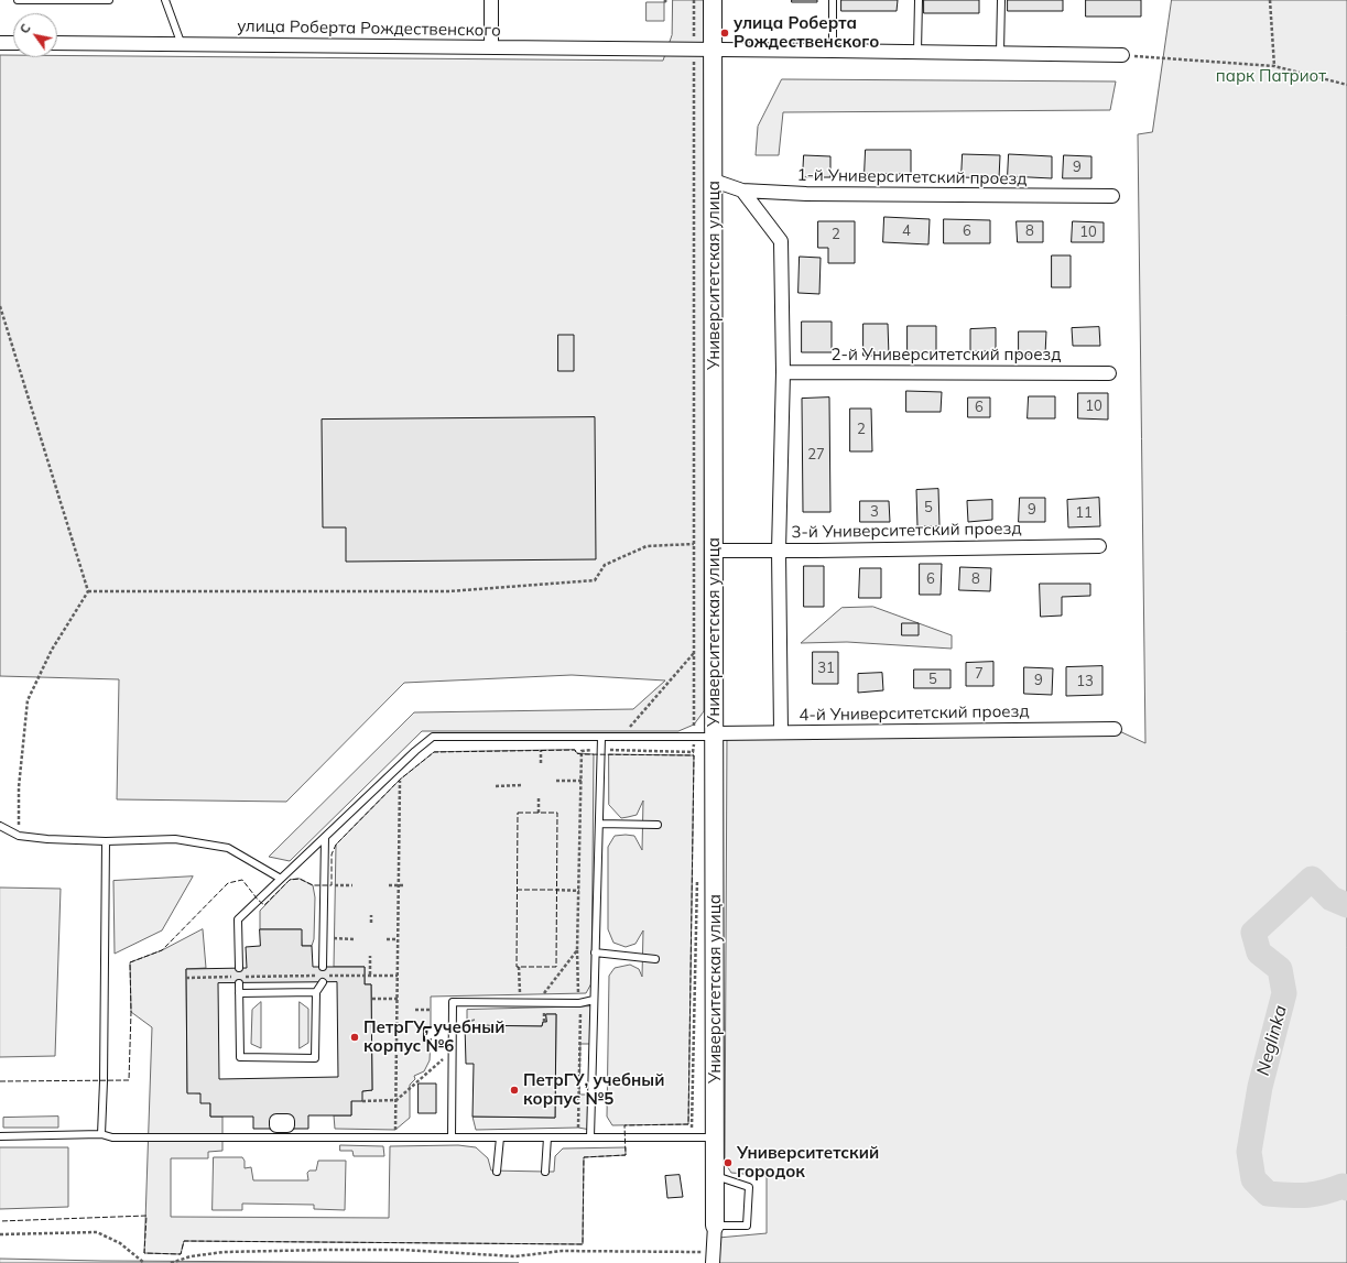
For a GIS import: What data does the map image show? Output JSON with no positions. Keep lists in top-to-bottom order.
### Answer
{
  "streets": {
    "street": [
      "улица Роберта Рождественского",
      "1-й Университетский проезд",
      "Университетская улица",
      "2-й Университетский проезд",
      "3-й Университетский проезд",
      "4-й Университетский проезд"
    ]
  },
  "crossings": [
    ["улица Роберта Рождественского", "Университетская улица"],
    ["1-й Университетский проезд", "Университетская улица"],
    ["Университетская улица", "3-й Университетский проезд"],
    ["Университетская улица", "4-й Университетский проезд"]
  ],
  "water": ["Neglinka"],
  "parks": ["парк Патриот"],
  "places": [
    "улица Роберта Рождественского",
    "ПетрГУ, учебный корпус №6",
    "ПетрГУ, учебный корпус №5",
    "Университетский городок"
  ],
  "house_numbers": [
    "9",
    "4",
    "6",
    "8",
    "10",
    "2",
    "10",
    "6",
    "2",
    "27",
    "5",
    "9",
    "3",
    "11",
    "6",
    "8",
    "31",
    "7",
    "5",
    "9",
    "13"
  ],
  "north": "top left"
}
